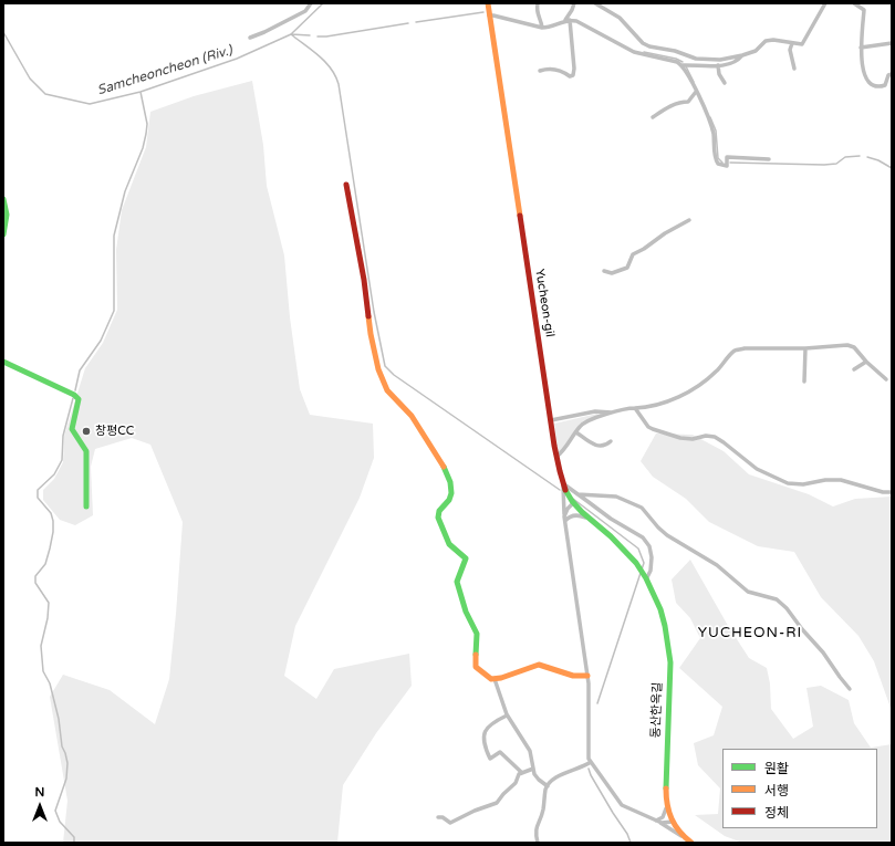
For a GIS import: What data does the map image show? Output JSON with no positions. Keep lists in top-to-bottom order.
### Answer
{
  "streets": {
    "street": ["Yucheon-gil", "동산한옥길"]
  },
  "crossings": [
    ["Yucheon-gil", "동산한옥길"]
  ],
  "districts": ["YUCHEON-RI"],
  "water": ["Samcheoncheon (Riv.)"],
  "places": ["창평CC"],
  "legend": ["원활", "서행", "정체"],
  "north": "top"
}
